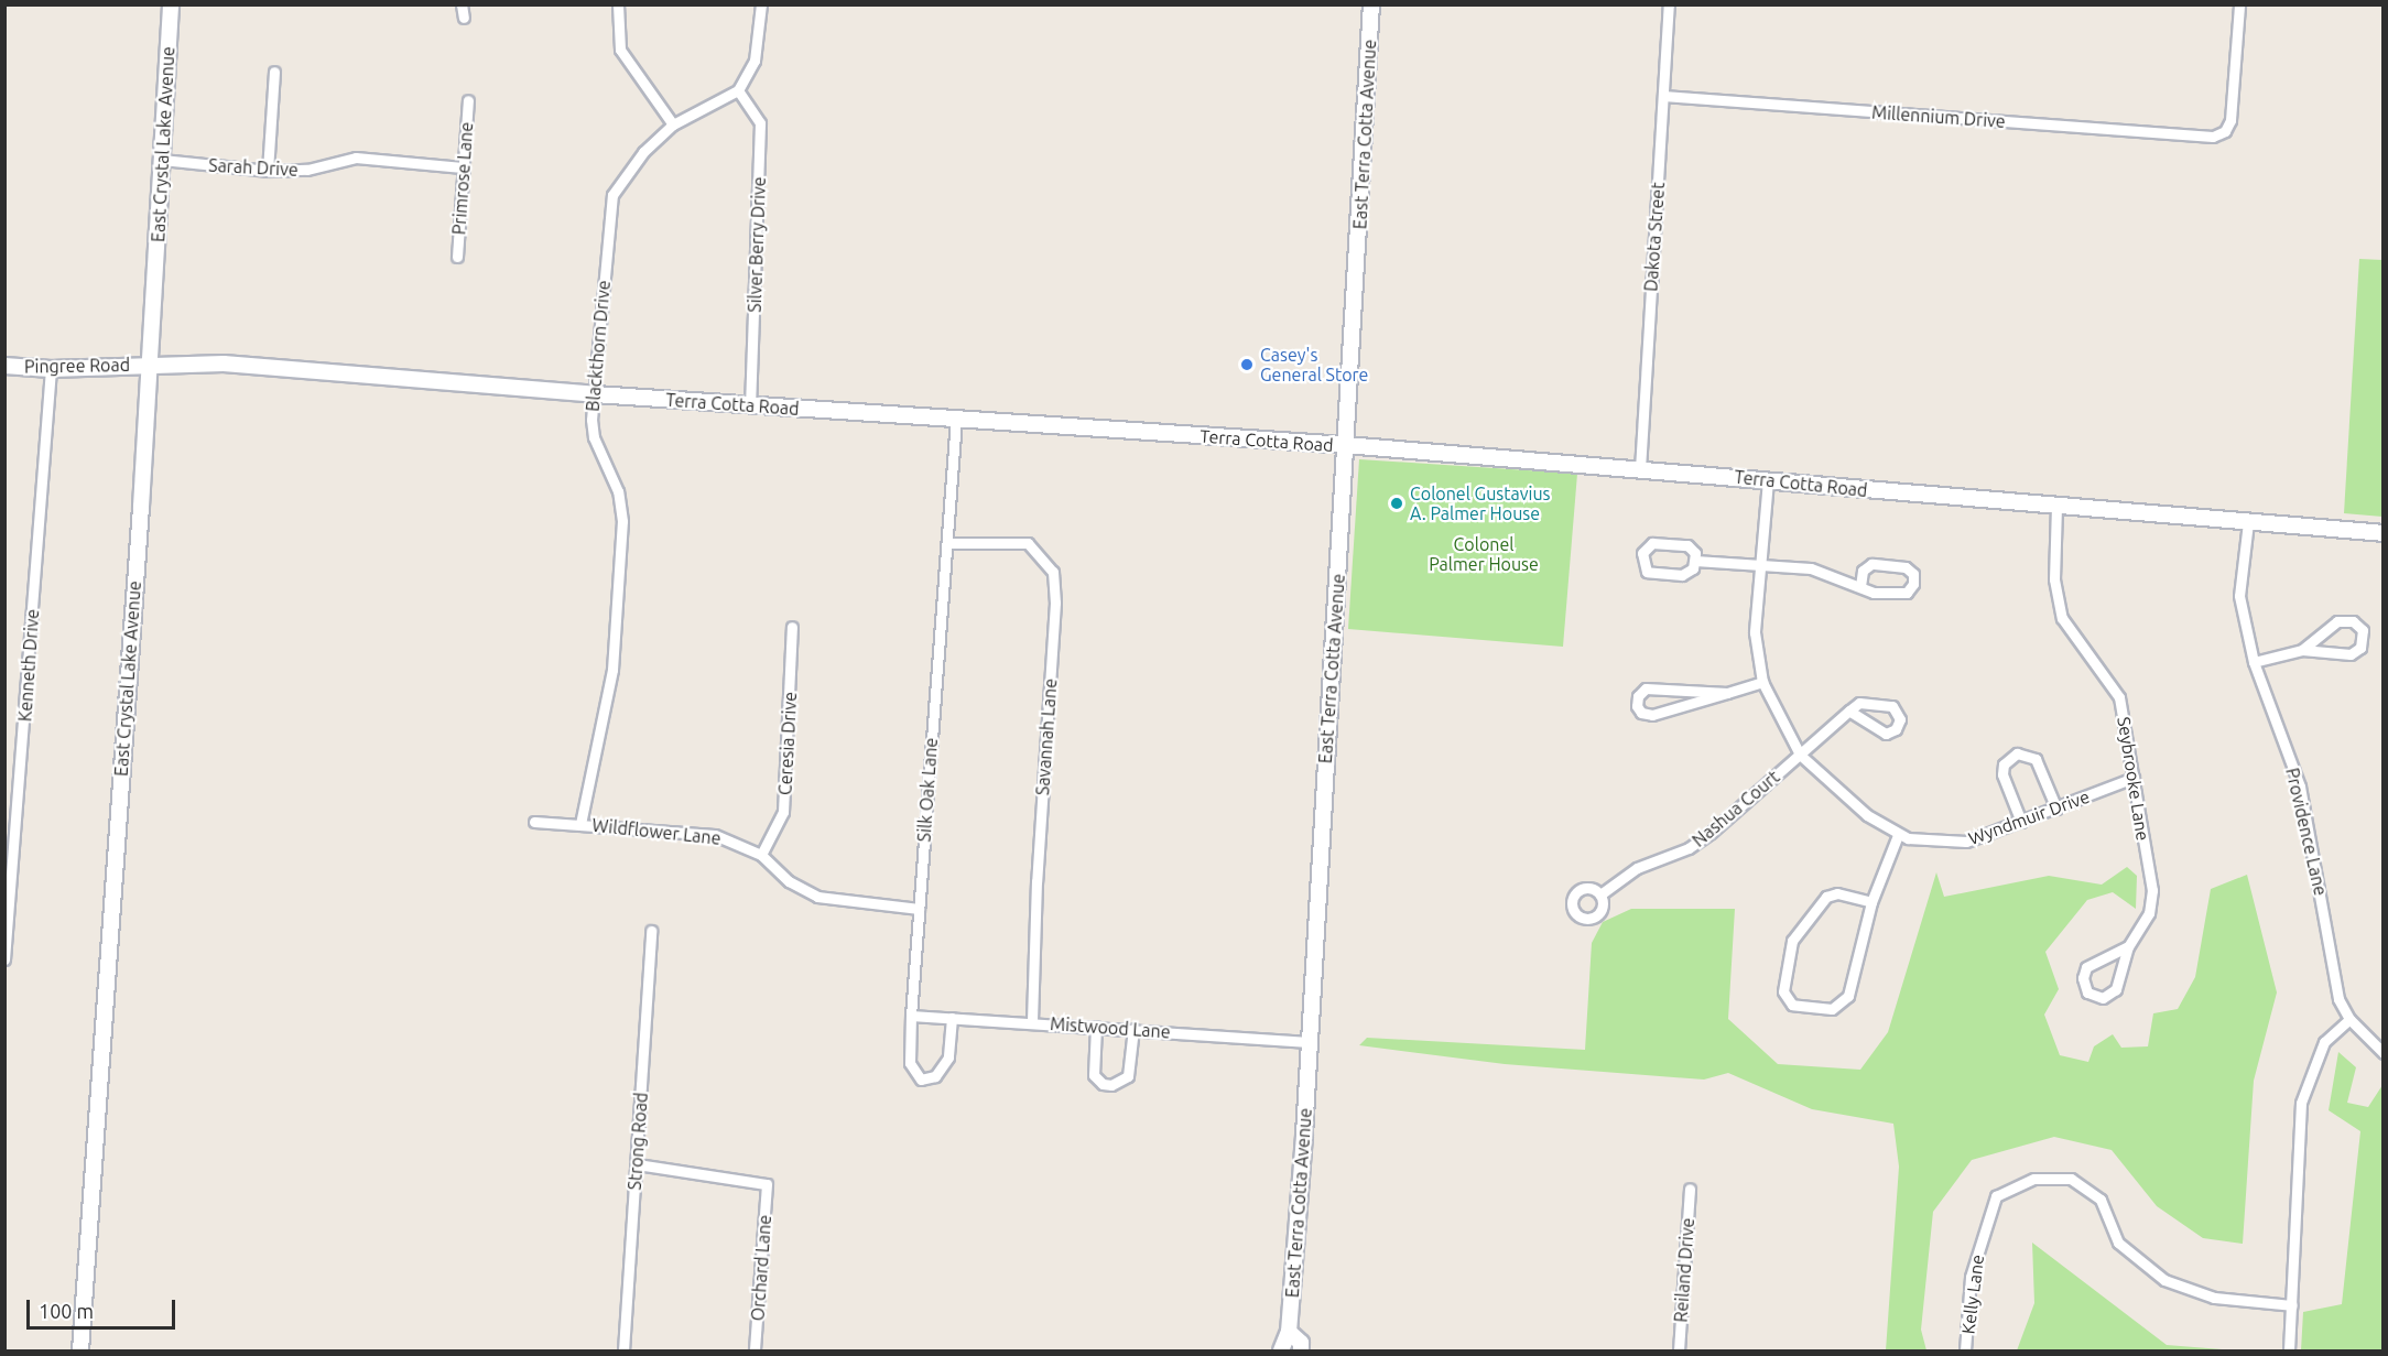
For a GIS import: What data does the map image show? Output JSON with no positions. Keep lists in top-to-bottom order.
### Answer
{
  "streets": {
    "street": [
      "Millennium Drive",
      "East Terra Cotta Avenue",
      "East Crystal Lake Avenue",
      "Sarah Drive",
      "Primrose Lane",
      "Dakota Street",
      "Silver Berry Drive",
      "Blackthorn Drive",
      "Pingree Road",
      "Terra Cotta Road",
      "Kenneth Drive",
      "Savannah Lane",
      "Ceresia Drive",
      "Seybrooke Lane",
      "Silk Oak Lane",
      "Nashua Court",
      "Wyndmuir Drive",
      "Wildflower Lane",
      "Providence Lane",
      "Mistwood Lane",
      "Strong Road",
      "Orchard Lane",
      "Reiland Drive",
      "Kelly Lane"
    ]
  },
  "crossings": [
    ["Millennium Drive", "Dakota Street"],
    ["East Terra Cotta Avenue", "Terra Cotta Road"],
    ["East Terra Cotta Avenue", "Mistwood Lane"],
    ["East Crystal Lake Avenue", "Sarah Drive"],
    ["East Crystal Lake Avenue", "Pingree Road"],
    ["East Crystal Lake Avenue", "Terra Cotta Road"],
    ["Sarah Drive", "Primrose Lane"],
    ["Dakota Street", "Terra Cotta Road"],
    ["Silver Berry Drive", "Blackthorn Drive"],
    ["Silver Berry Drive", "Terra Cotta Road"],
    ["Blackthorn Drive", "Terra Cotta Road"],
    ["Blackthorn Drive", "Wildflower Lane"],
    ["Pingree Road", "Terra Cotta Road"],
    ["Pingree Road", "Kenneth Drive"],
    ["Terra Cotta Road", "Seybrooke Lane"],
    ["Terra Cotta Road", "Silk Oak Lane"],
    ["Terra Cotta Road", "Wyndmuir Drive"],
    ["Terra Cotta Road", "Providence Lane"],
    ["Savannah Lane", "Silk Oak Lane"],
    ["Savannah Lane", "Mistwood Lane"],
    ["Ceresia Drive", "Wildflower Lane"],
    ["Seybrooke Lane", "Wyndmuir Drive"],
    ["Silk Oak Lane", "Wildflower Lane"],
    ["Silk Oak Lane", "Mistwood Lane"],
    ["Nashua Court", "Wyndmuir Drive"],
    ["Strong Road", "Orchard Lane"]
  ],
  "parks": ["Colonel Palmer House"],
  "places": ["Casey's General Store", "Colonel Gustavius A. Palmer House"],
  "scale_bar": "100 m"
}
